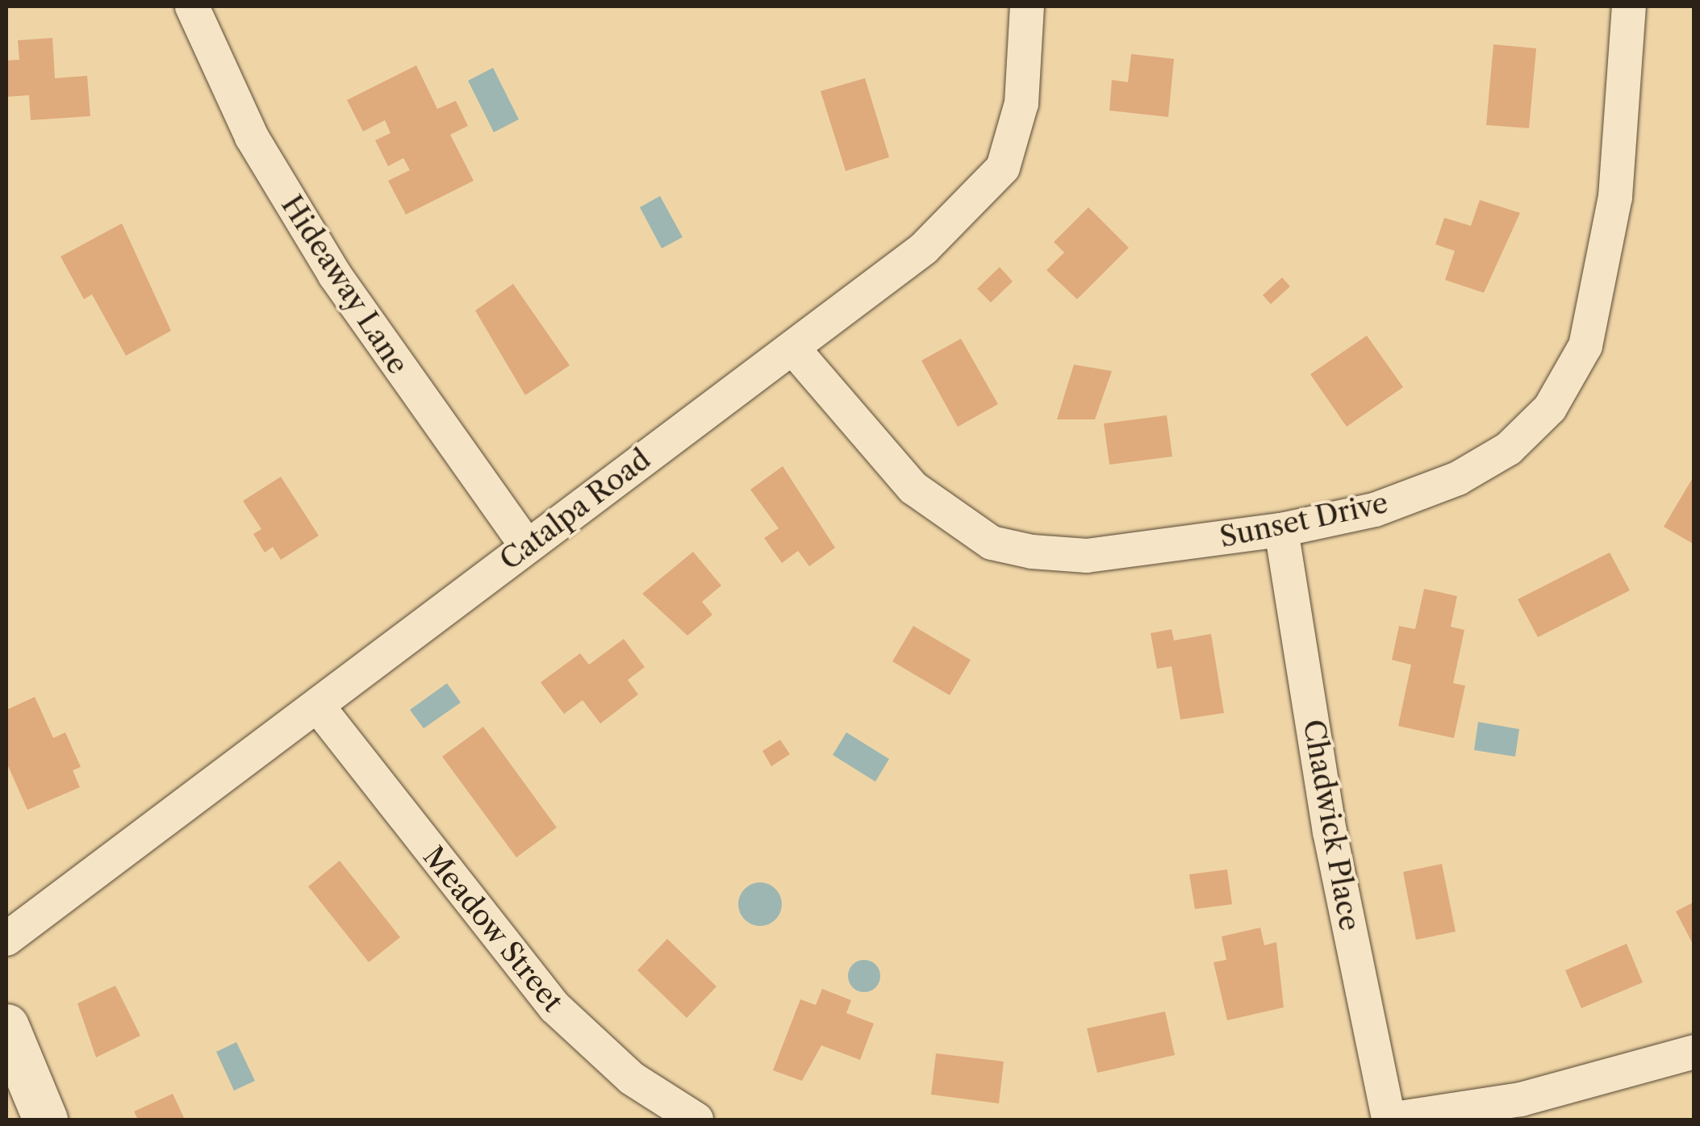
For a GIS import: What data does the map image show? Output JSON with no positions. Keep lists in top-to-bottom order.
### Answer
{
  "streets": {
    "street": [
      "Hideaway Lane",
      "Catalpa Road",
      "Sunset Drive",
      "Chadwick Place",
      "Meadow Street"
    ]
  },
  "crossings": [
    ["Hideaway Lane", "Catalpa Road"],
    ["Catalpa Road", "Sunset Drive"],
    ["Catalpa Road", "Meadow Street"],
    ["Sunset Drive", "Chadwick Place"]
  ]
}
